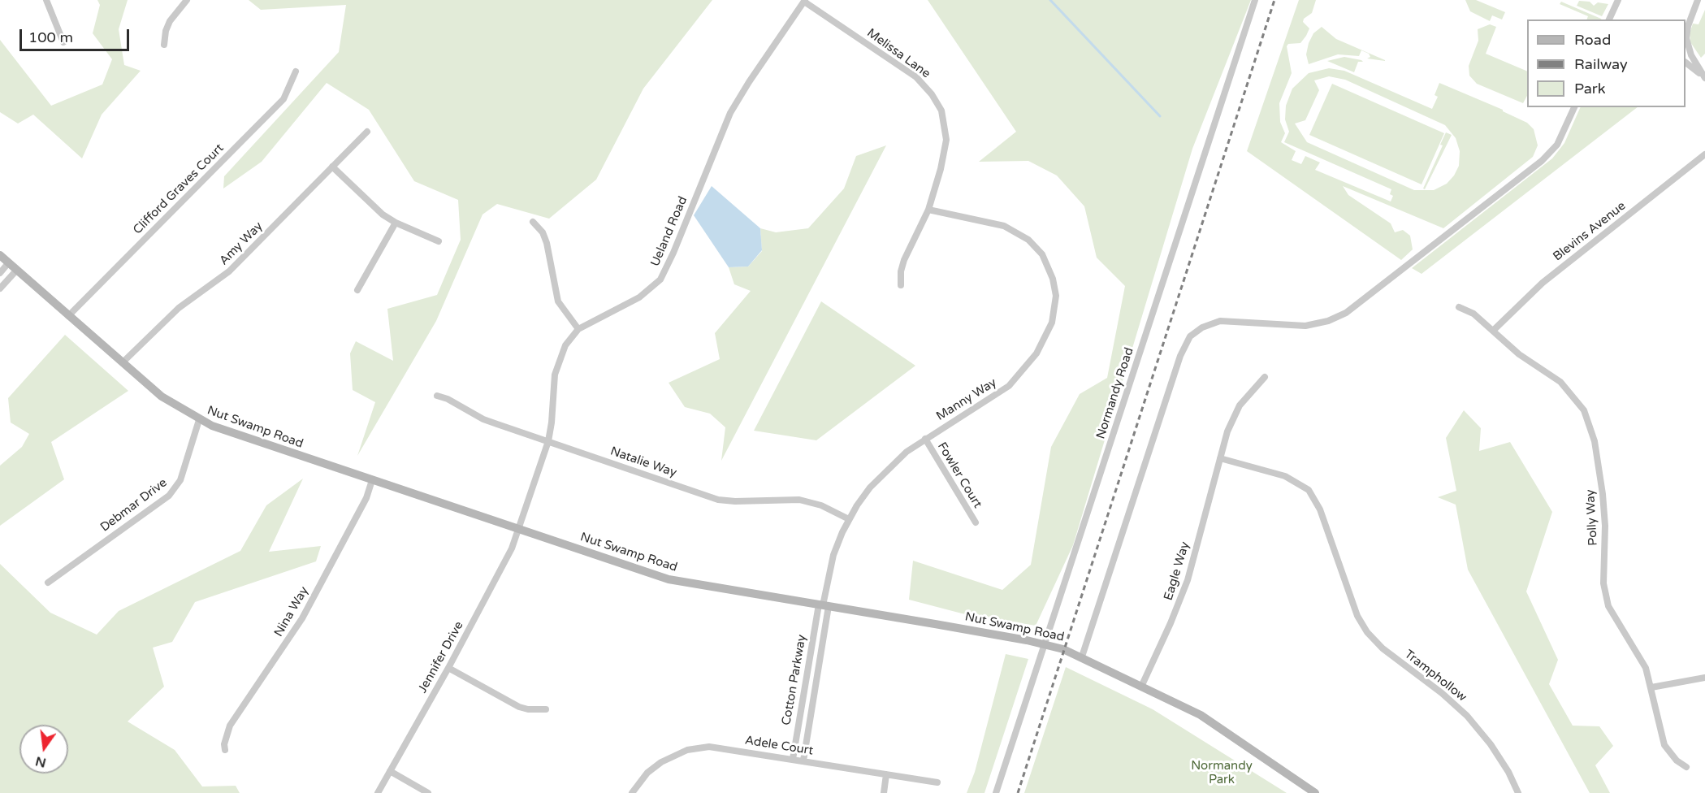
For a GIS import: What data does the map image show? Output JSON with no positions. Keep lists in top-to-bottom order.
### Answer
{
  "streets": {
    "main road": ["Nut Swamp Road"],
    "street": [
      "Melissa Lane",
      "Clifford Graves Court",
      "Ueland Road",
      "Blevins Avenue",
      "Amy Way",
      "Normandy Road",
      "Manny Way",
      "Natalie Way",
      "Fowler Court",
      "Debmar Drive",
      "Polly Way",
      "Eagle Way",
      "Nina Way",
      "Jennifer Drive",
      "Tramphollow",
      "Cotton Parkway",
      "Adele Court"
    ]
  },
  "crossings": [
    ["Melissa Lane", "Ueland Road"],
    ["Melissa Lane", "Manny Way"],
    ["Clifford Graves Court", "Nut Swamp Road"],
    ["Ueland Road", "Nut Swamp Road"],
    ["Ueland Road", "Natalie Way"],
    ["Ueland Road", "Jennifer Drive"],
    ["Blevins Avenue", "Polly Way"],
    ["Amy Way", "Nut Swamp Road"],
    ["Normandy Road", "Nut Swamp Road"],
    ["Manny Way", "Nut Swamp Road"],
    ["Manny Way", "Natalie Way"],
    ["Manny Way", "Fowler Court"],
    ["Manny Way", "Cotton Parkway"],
    ["Nut Swamp Road", "Debmar Drive"],
    ["Nut Swamp Road", "Eagle Way"],
    ["Nut Swamp Road", "Nina Way"],
    ["Nut Swamp Road", "Jennifer Drive"],
    ["Nut Swamp Road", "Cotton Parkway"],
    ["Eagle Way", "Tramphollow"],
    ["Cotton Parkway", "Adele Court"]
  ],
  "parks": ["Normandy Park"],
  "legend": ["Road", "Railway", "Park"],
  "scale_bar": "100 m",
  "north": "bottom"
}
